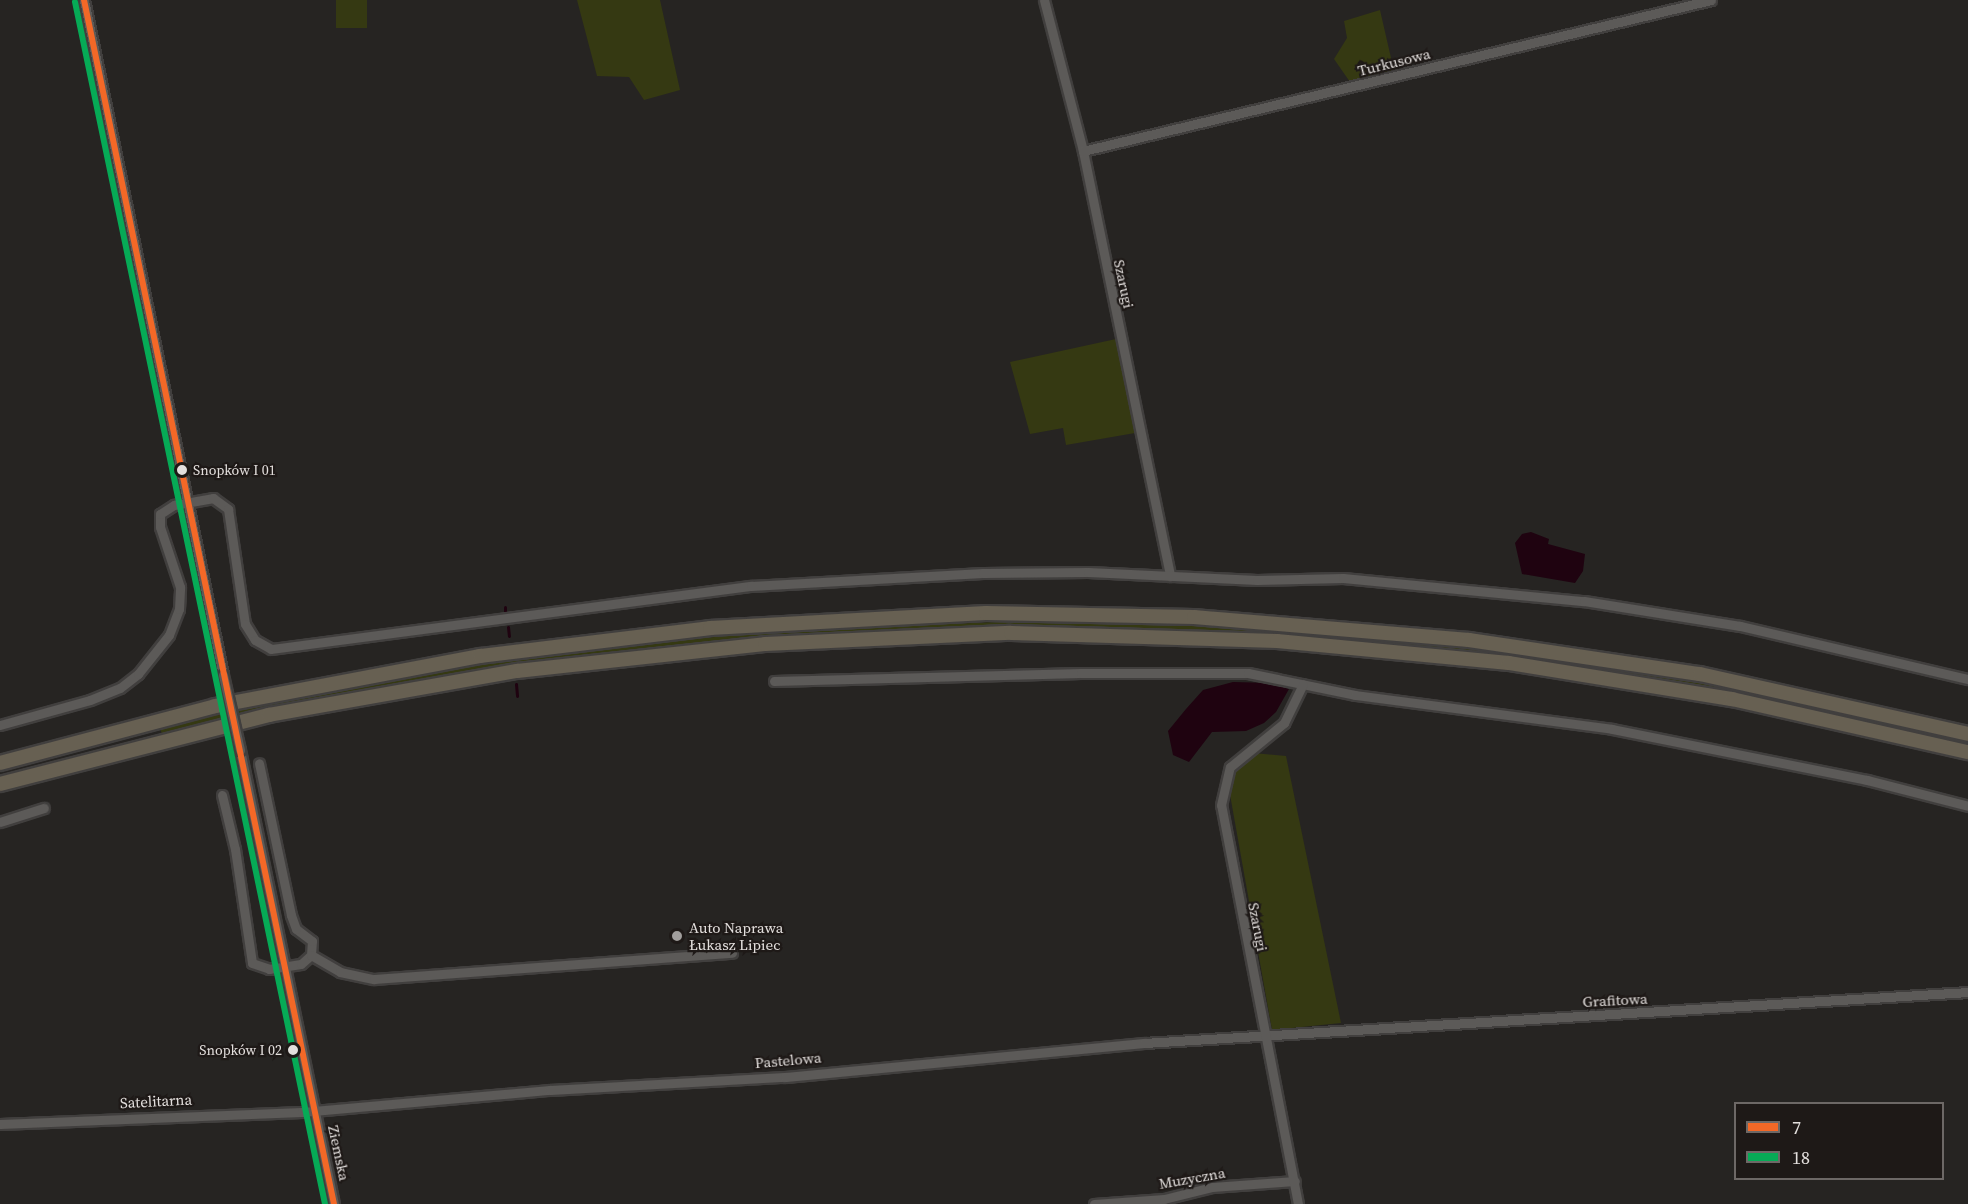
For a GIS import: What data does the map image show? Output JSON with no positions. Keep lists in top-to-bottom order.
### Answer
{
  "streets": {
    "street": [
      "Turkusowa",
      "Szarugi",
      "Grafitowa",
      "Pastelowa",
      "Satelitarna",
      "Ziemska",
      "Muzyczna"
    ]
  },
  "crossings": [
    ["Turkusowa", "Szarugi"],
    ["Szarugi", "Grafitowa"],
    ["Szarugi", "Pastelowa"],
    ["Szarugi", "Muzyczna"],
    ["Grafitowa", "Pastelowa"],
    ["Pastelowa", "Satelitarna"],
    ["Pastelowa", "Ziemska"],
    ["Satelitarna", "Ziemska"]
  ],
  "places": ["Snopków I 01", "Auto Naprawa Łukasz Lipiec", "Snopków I 02"],
  "lines": ["transit line 7", "transit line 18"],
  "legend": ["7", "18"]
}
